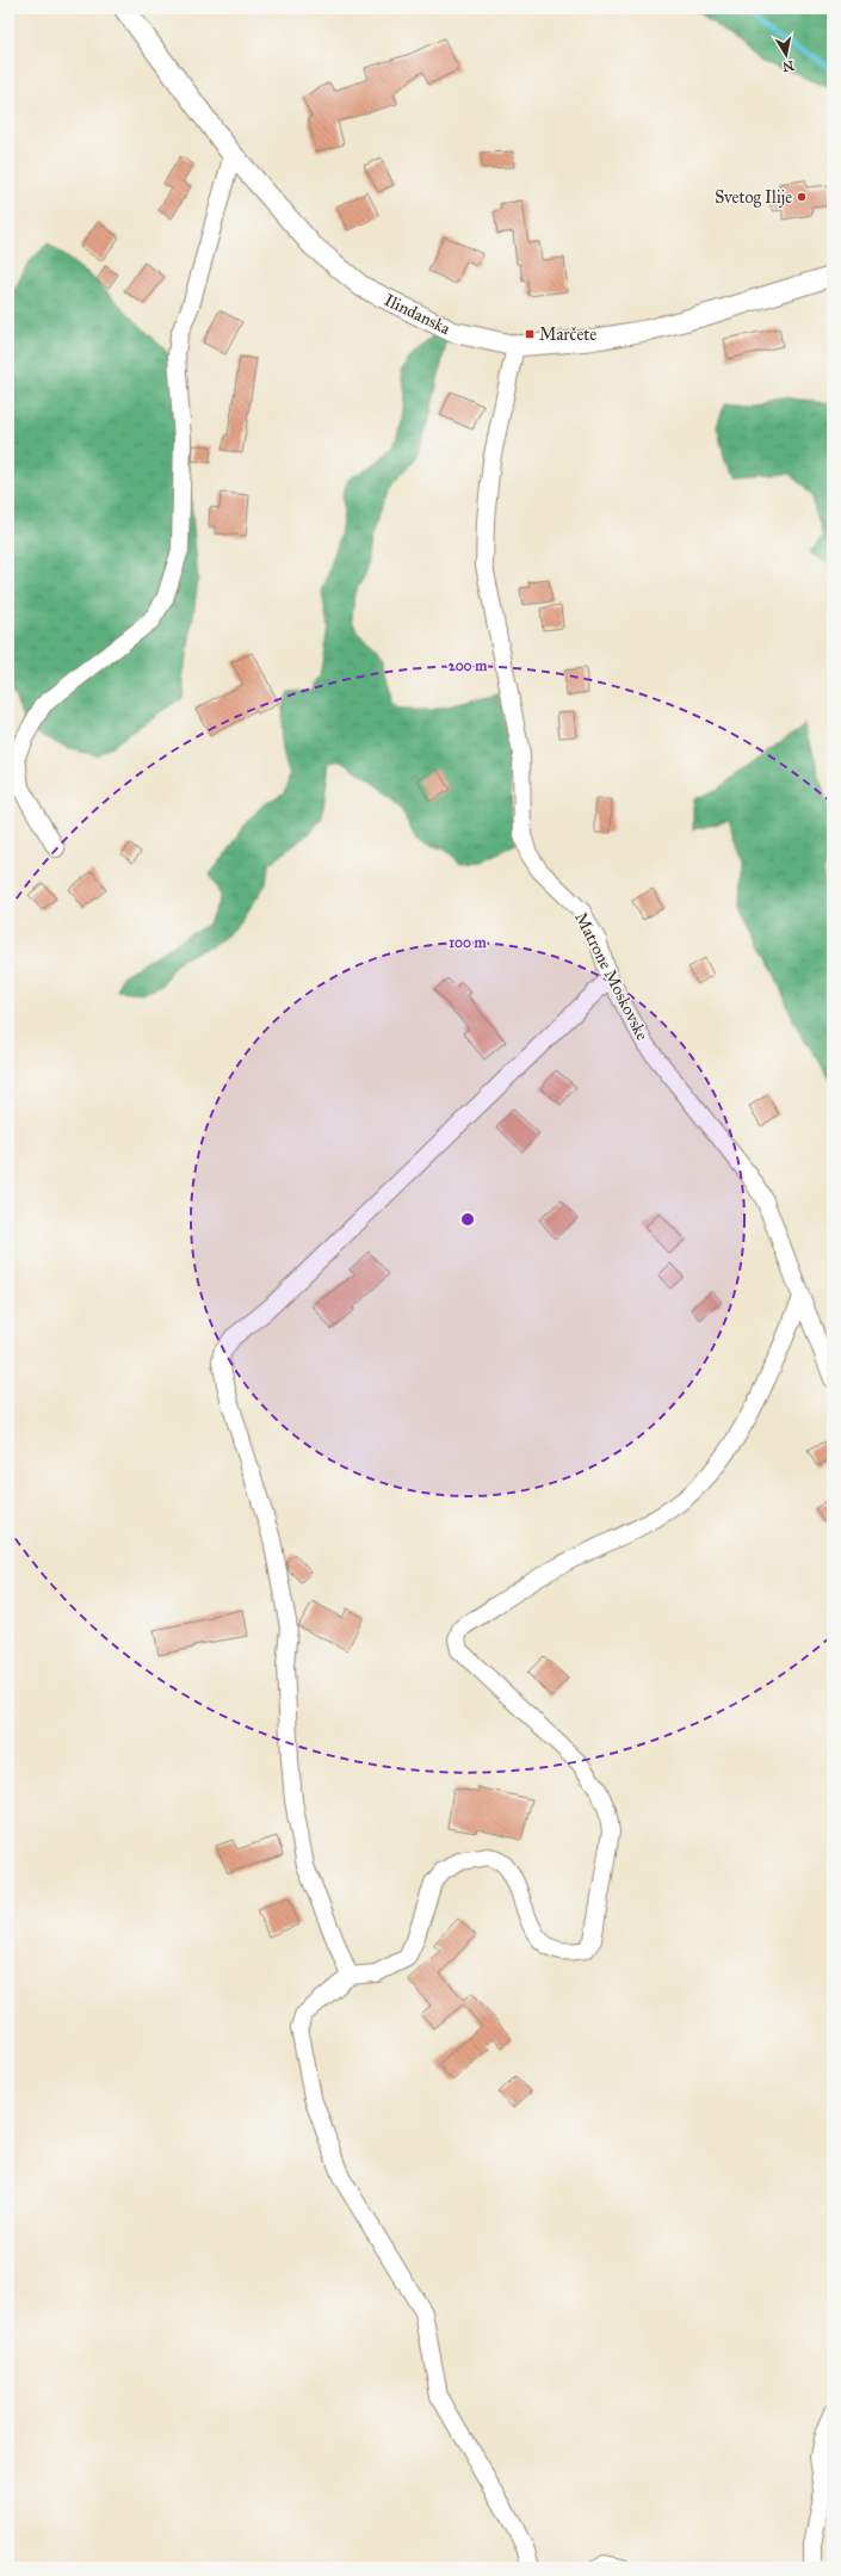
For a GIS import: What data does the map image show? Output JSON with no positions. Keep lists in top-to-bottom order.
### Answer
{
  "streets": {
    "street": ["Ilindanska", "Matrone Moskovske"]
  },
  "crossings": [
    ["Ilindanska", "Matrone Moskovske"]
  ],
  "places": {
    "other": ["Svetog Ilije"],
    "transit": ["Marčete"]
  },
  "north": "bottom",
  "rings": ["200 m", "100 m"]
}
